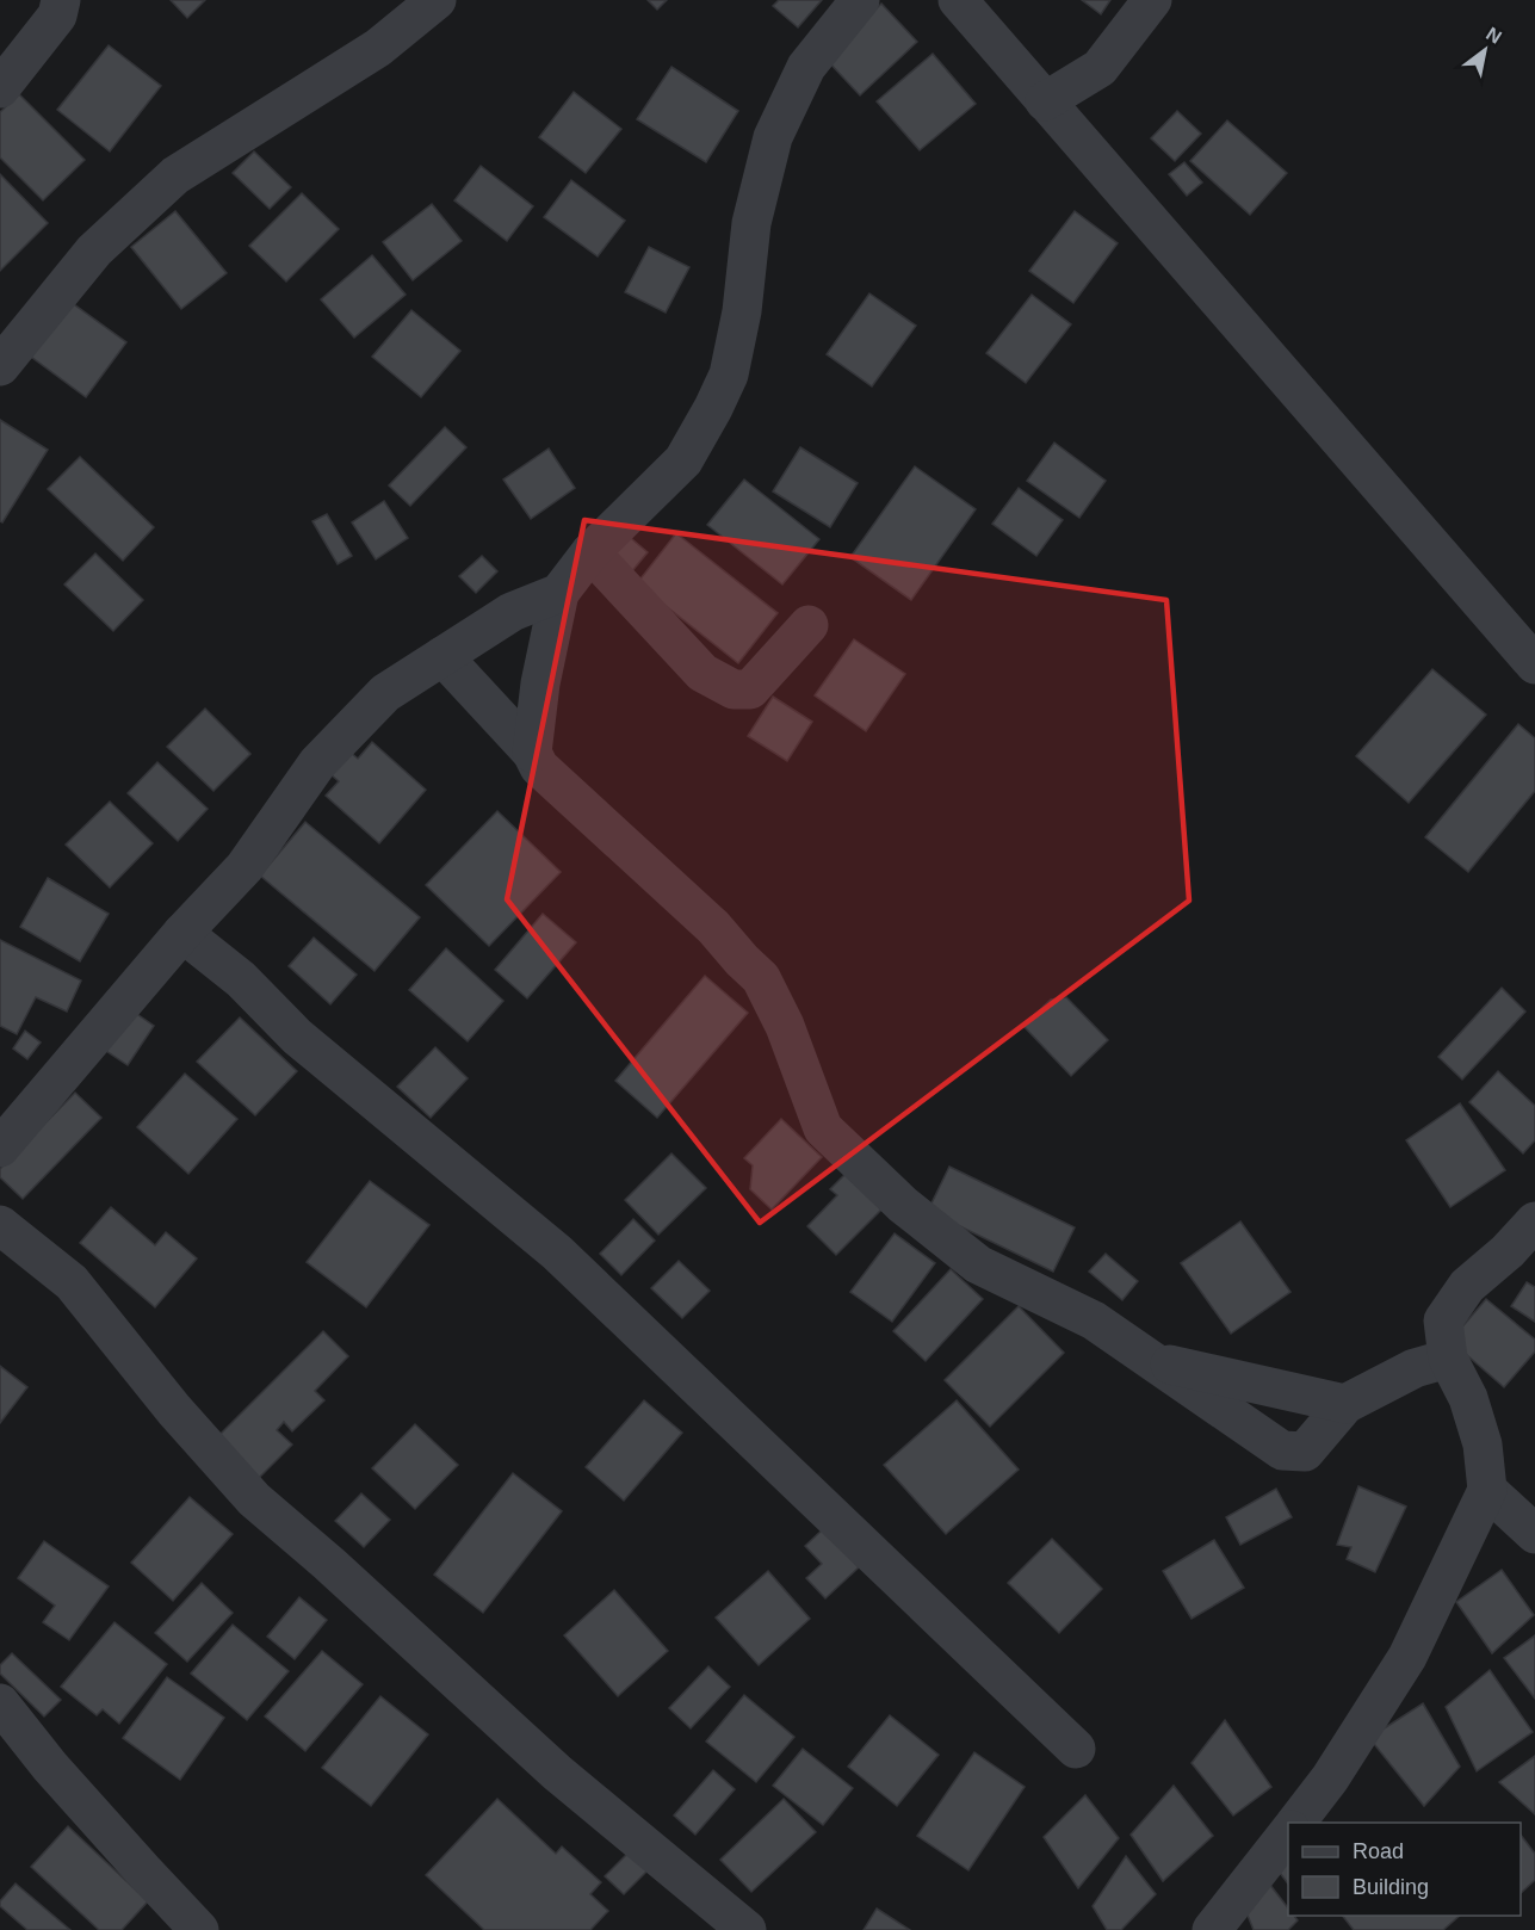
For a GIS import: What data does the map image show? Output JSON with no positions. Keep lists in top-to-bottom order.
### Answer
{
  "legend": ["Road", "Building"],
  "north": "top right"
}
